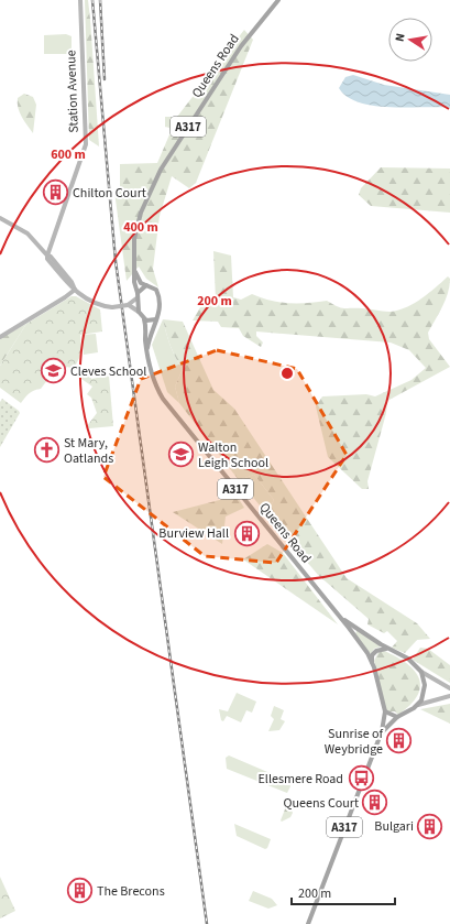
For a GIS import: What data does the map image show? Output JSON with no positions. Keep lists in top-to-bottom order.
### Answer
{
  "streets": {
    "main road": ["Queens Road", "A317"],
    "street": ["Station Avenue"]
  },
  "crossings": [
    ["Queens Road", "A317"]
  ],
  "places": {
    "building": [
      "Chilton Court",
      "Burview Hall",
      "Sunrise of Weybridge",
      "Queens Court",
      "Bulgari",
      "The Brecons"
    ],
    "school or university": ["Cleves School", "Walton Leigh School"],
    "church": ["St Mary, Oatlands"],
    "bus stop": ["Ellesmere Road"]
  },
  "scale_bar": "200 m",
  "north": "left",
  "rings": ["600 m", "400 m", "200 m"]
}
